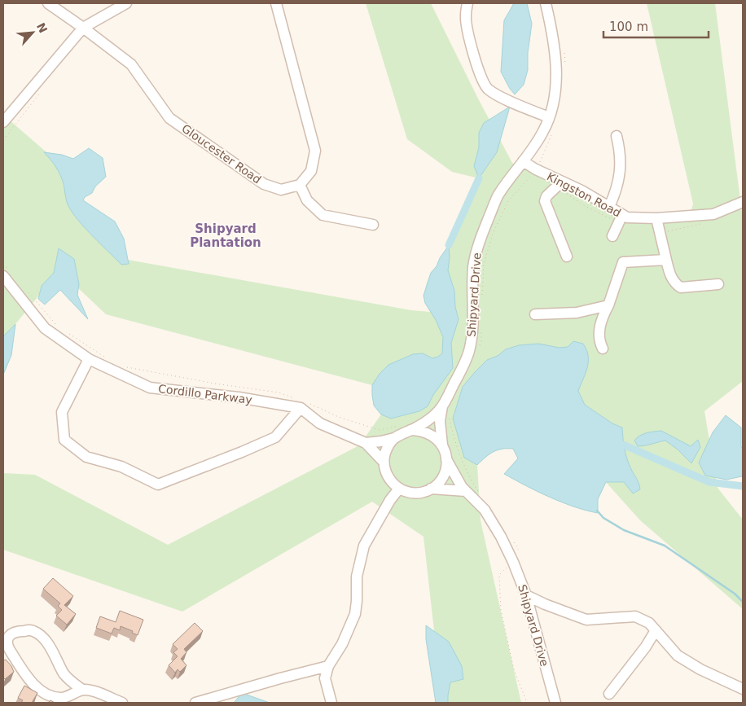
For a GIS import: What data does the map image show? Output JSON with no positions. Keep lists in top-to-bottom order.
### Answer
{
  "streets": {
    "street": [
      "Gloucester Road",
      "Kingston Road",
      "Shipyard Drive",
      "Cordillo Parkway"
    ]
  },
  "crossings": [
    ["Kingston Road", "Shipyard Drive"],
    ["Shipyard Drive", "Cordillo Parkway"]
  ],
  "districts": ["Shipyard Plantation"],
  "scale_bar": "100 m",
  "north": "top right"
}
